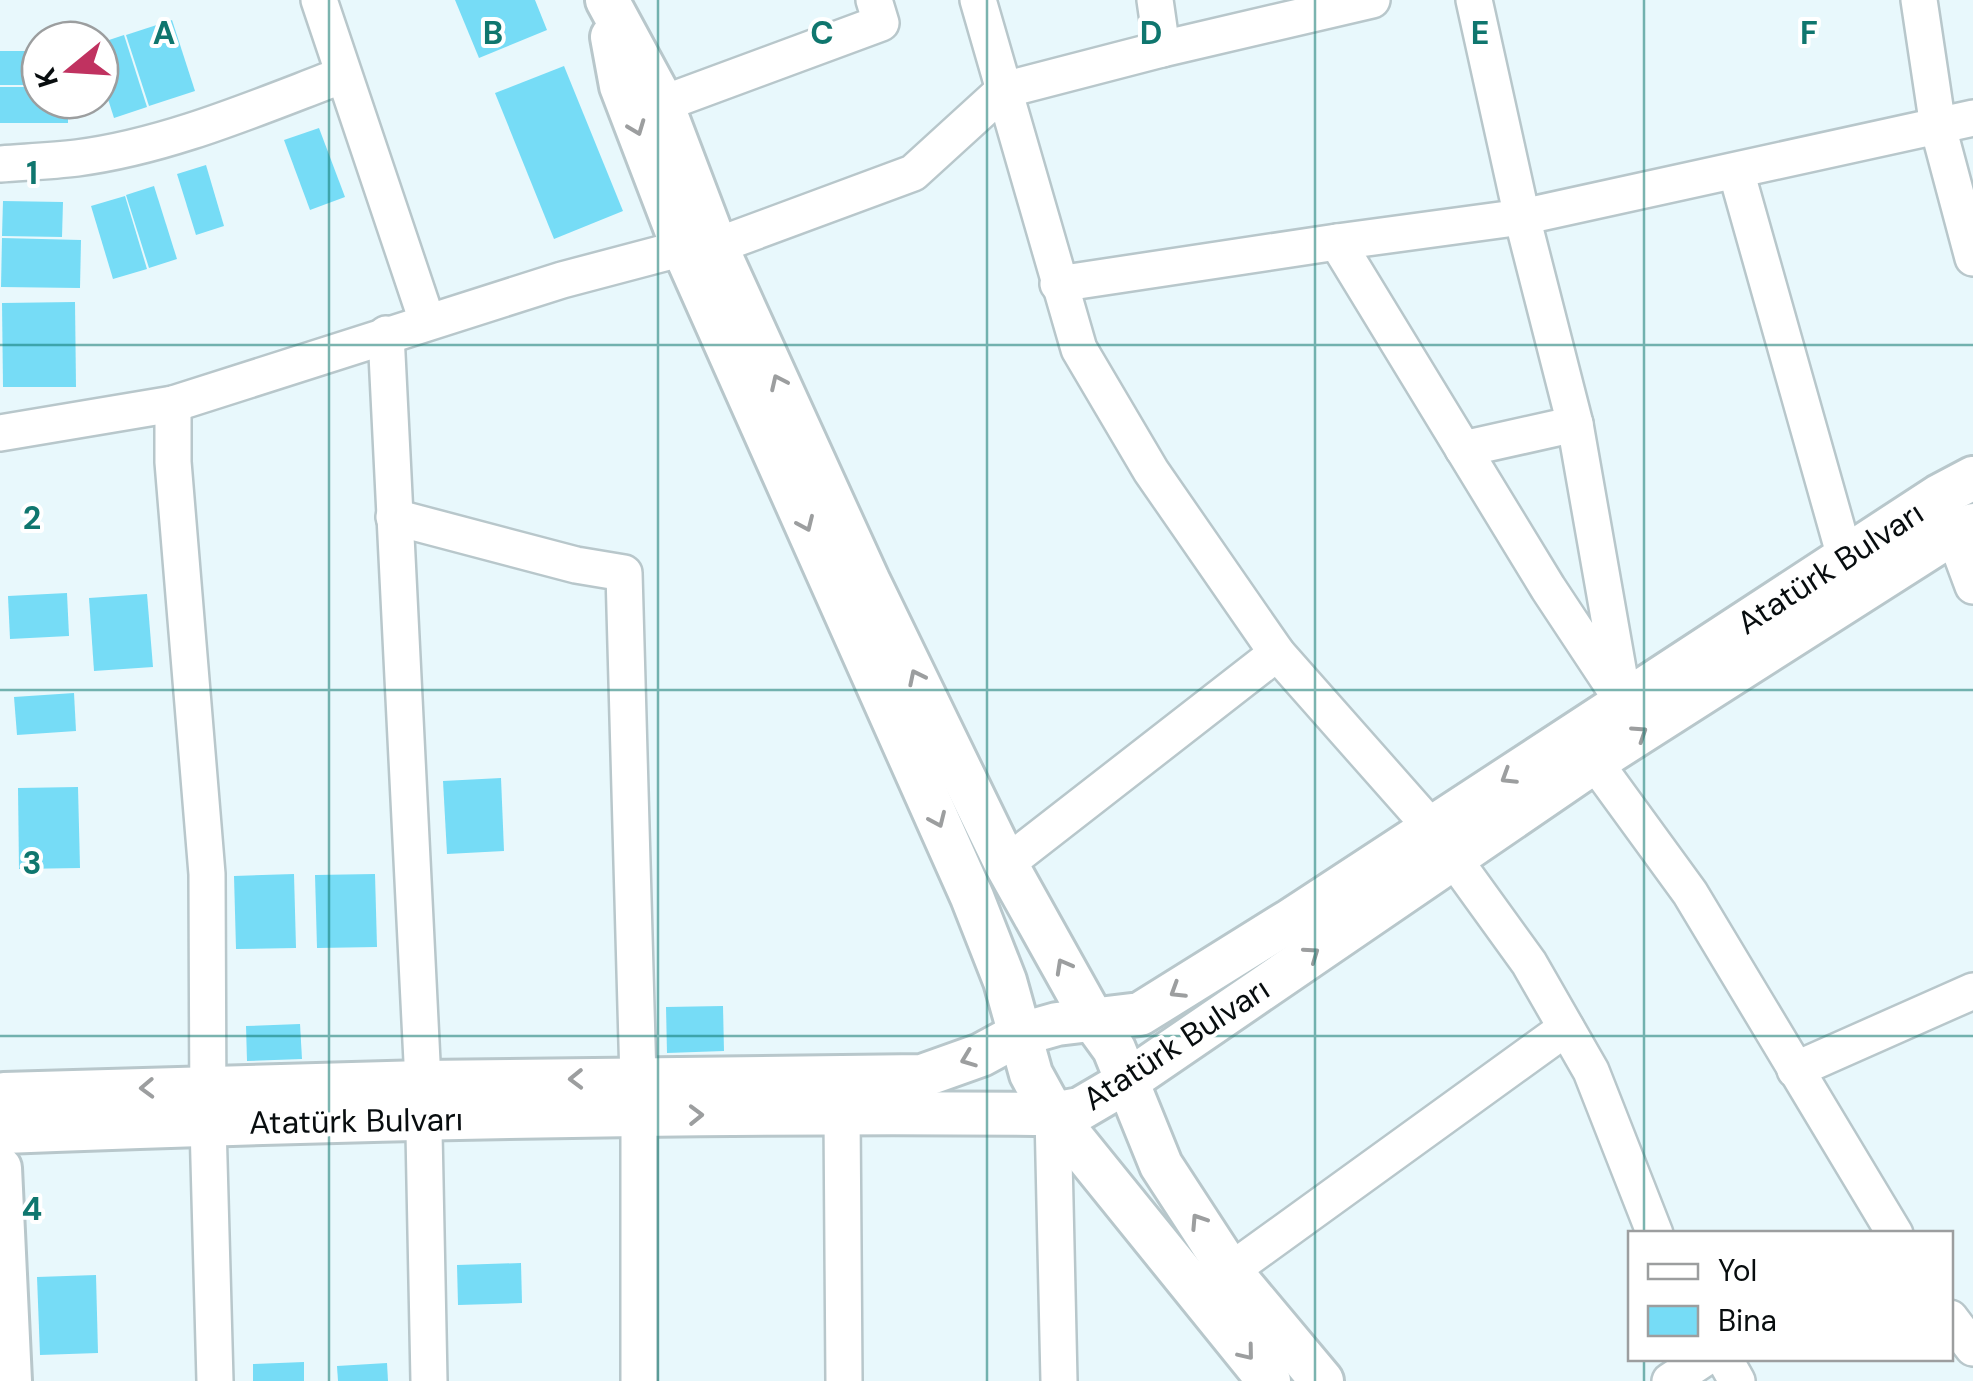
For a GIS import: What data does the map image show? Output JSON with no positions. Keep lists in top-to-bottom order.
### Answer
{
  "streets": {
    "main road": ["Atatürk Bulvarı"]
  },
  "legend": ["Yol", "Bina"],
  "north": "left",
  "grid": {
    "columns": [
      "A",
      "B",
      "C",
      "D",
      "E",
      "F"
    ],
    "rows": [
      "1",
      "2",
      "3",
      "4"
    ]
  }
}
